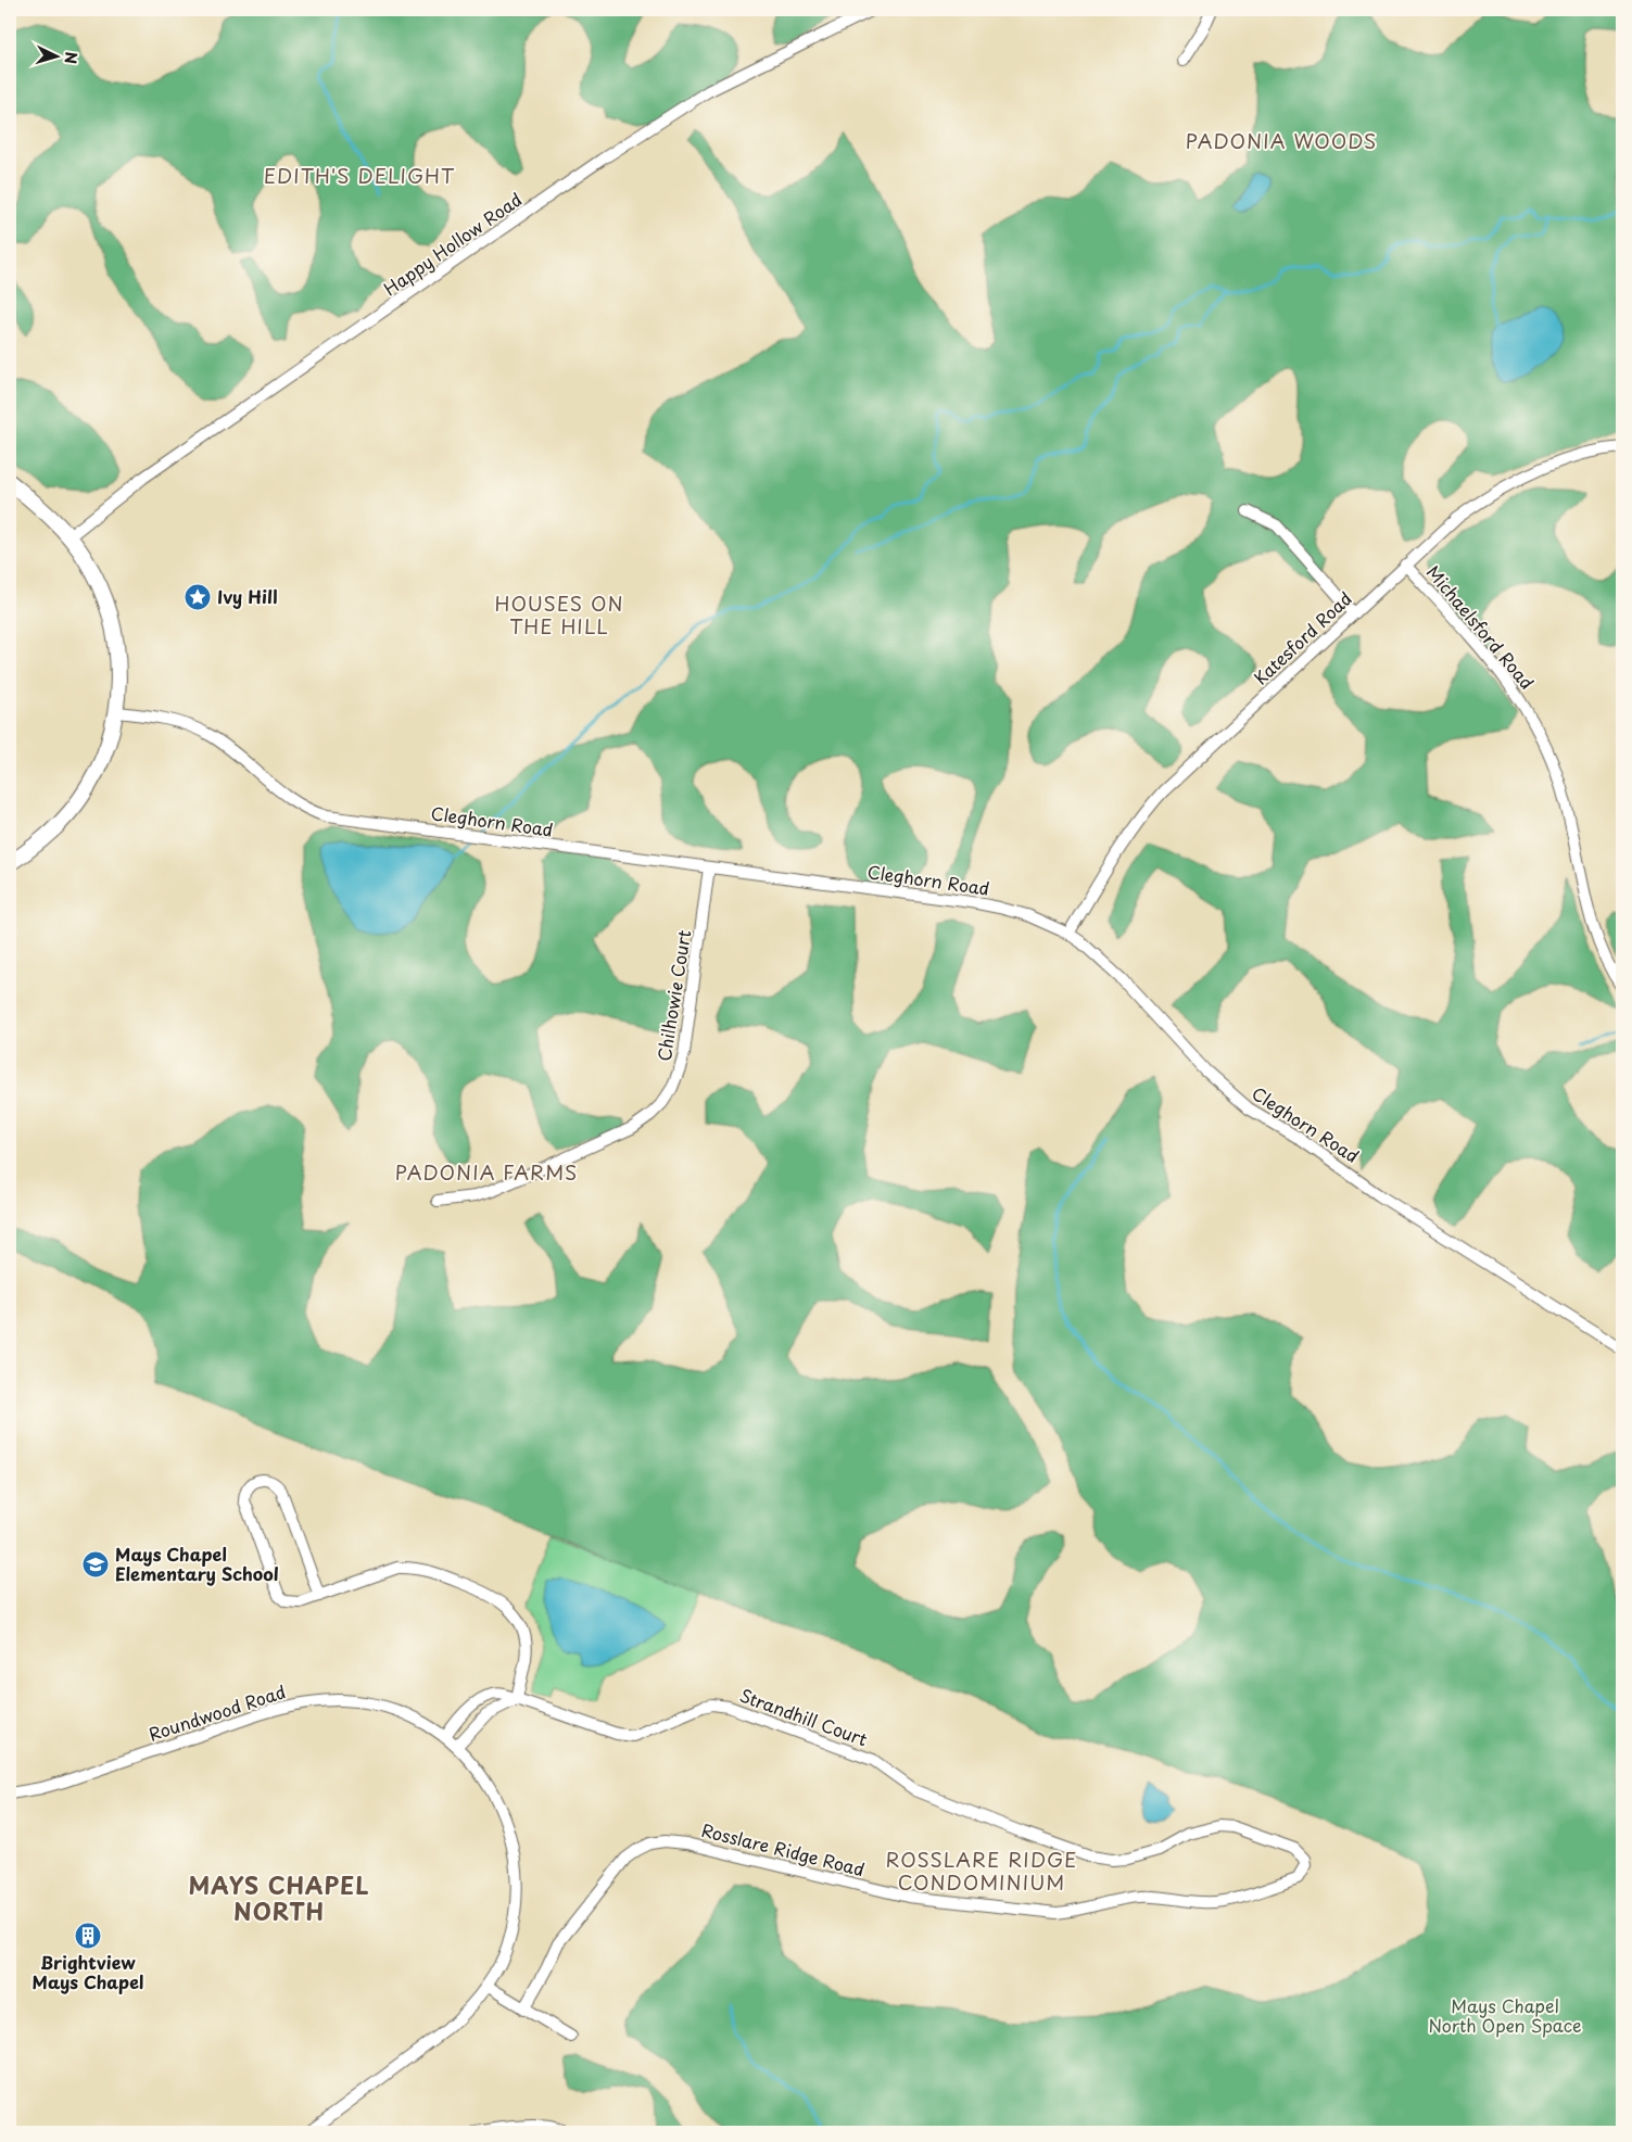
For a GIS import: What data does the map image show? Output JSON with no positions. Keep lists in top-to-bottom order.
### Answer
{
  "streets": {
    "street": [
      "Happy Hollow Road",
      "Michaelsford Road",
      "Katesford Road",
      "Cleghorn Road",
      "Chilhowie Court",
      "Roundwood Road",
      "Strandhill Court",
      "Rosslare Ridge Road"
    ]
  },
  "crossings": [
    ["Michaelsford Road", "Katesford Road"],
    ["Katesford Road", "Cleghorn Road"],
    ["Cleghorn Road", "Chilhowie Court"],
    ["Roundwood Road", "Strandhill Court"],
    ["Strandhill Court", "Rosslare Ridge Road"]
  ],
  "districts": [
    "PADONIA WOODS",
    "EDITH'S DELIGHT",
    "HOUSES ON THE HILL",
    "PADONIA FARMS",
    "ROSSLARE RIDGE CONDOMINIUM",
    "MAYS CHAPEL NORTH"
  ],
  "parks": ["Mays Chapel North Open Space"],
  "places": {
    "place": ["Ivy Hill"],
    "school or university": ["Mays Chapel Elementary School"],
    "building": ["Brightview Mays Chapel"]
  },
  "north": "right"
}
